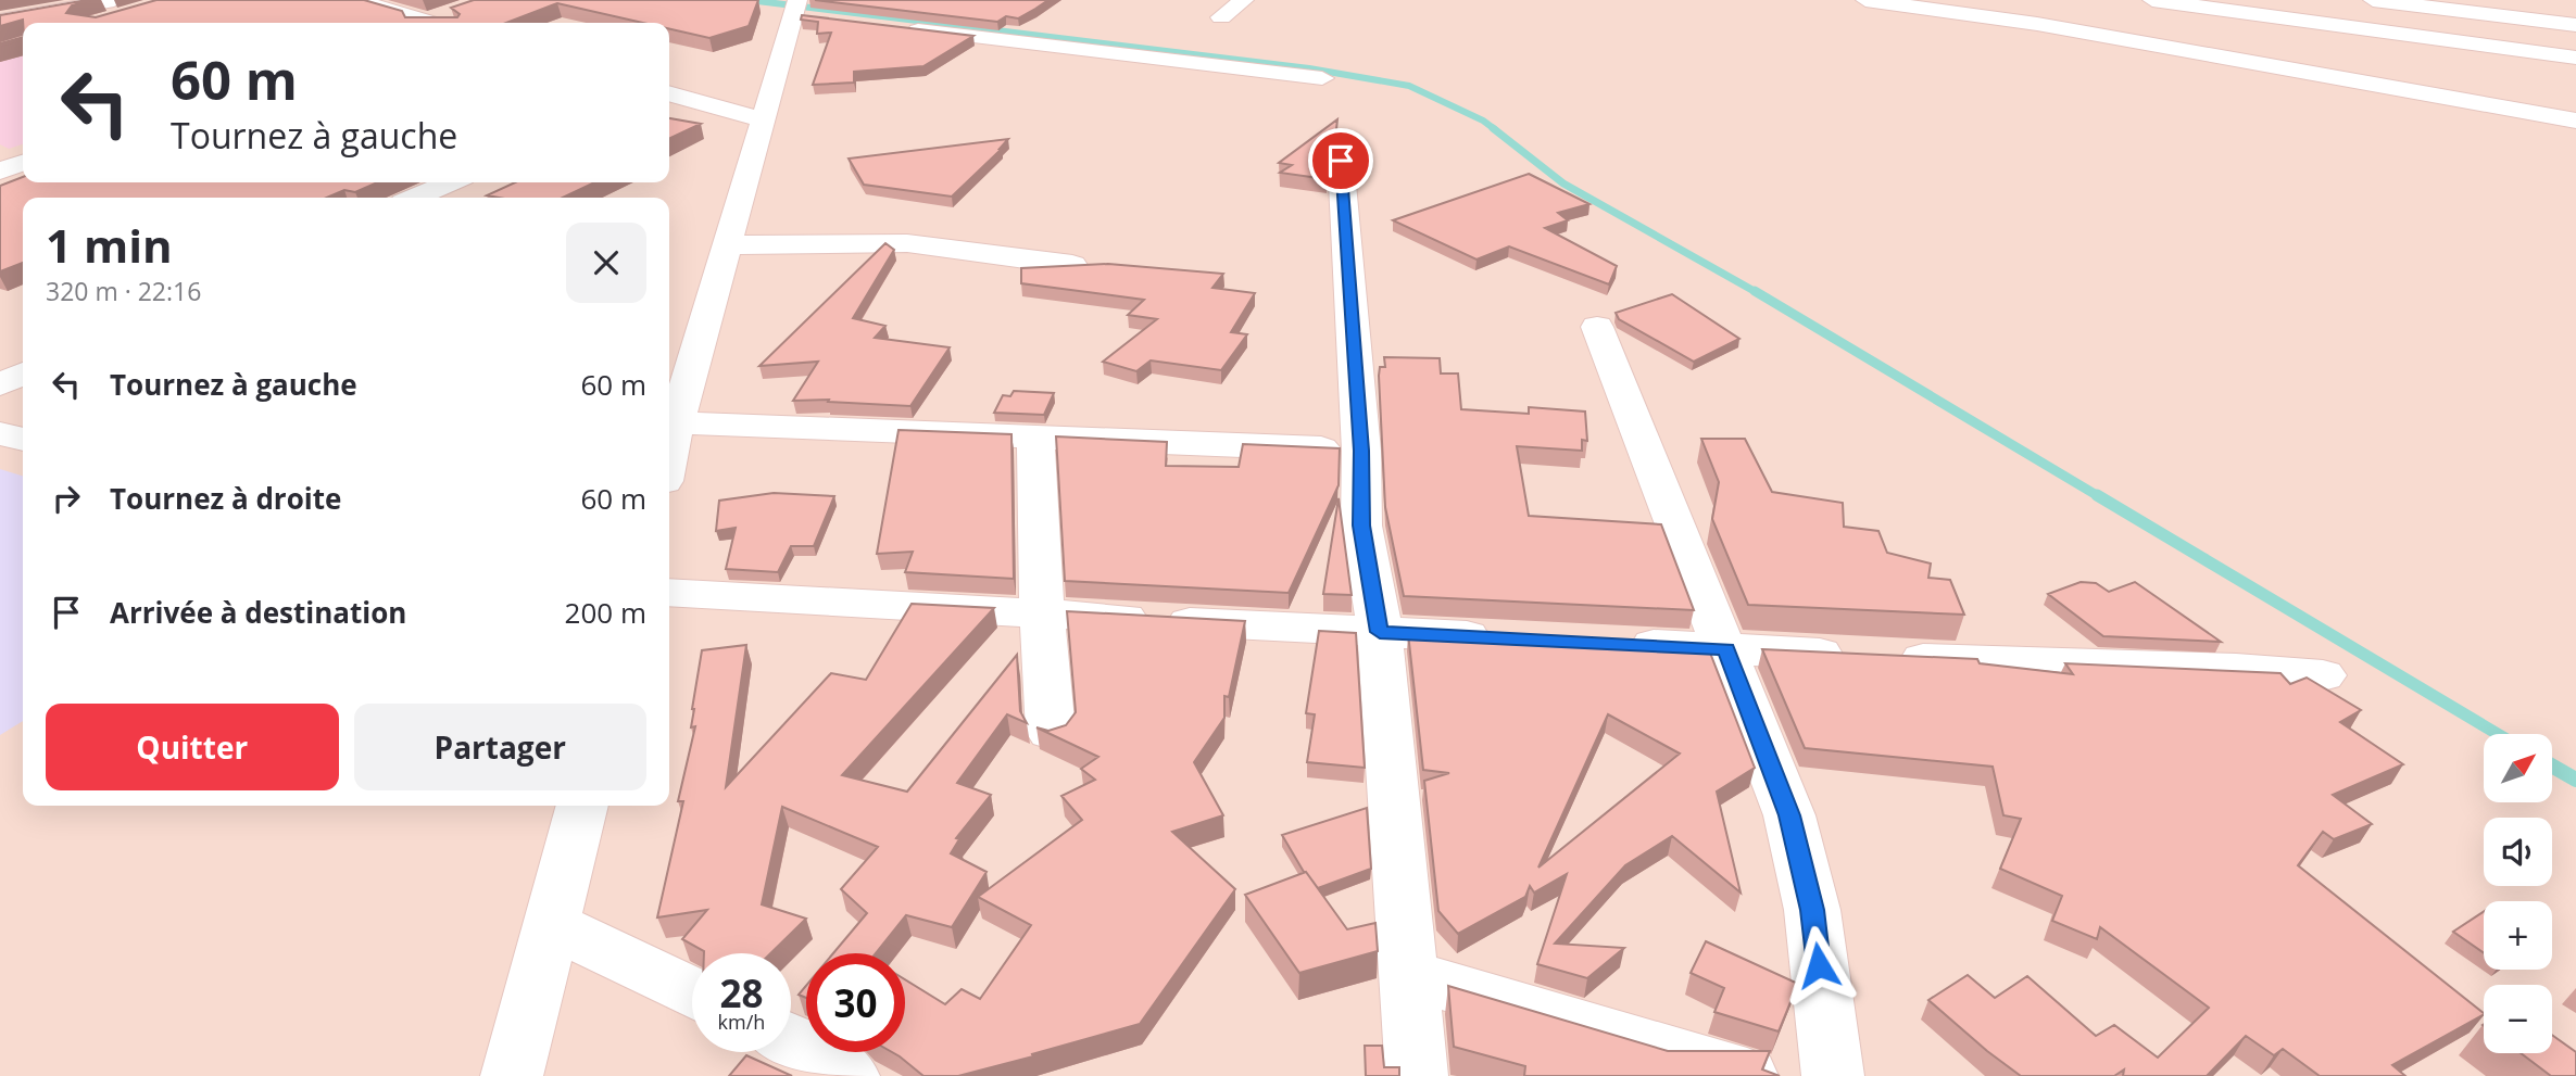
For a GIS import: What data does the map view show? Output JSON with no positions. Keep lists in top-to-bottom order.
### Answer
{
  "north": "top right",
  "page": {
    "turn": ["60 m", "Tournez à gauche"],
    "heading": ["1 min", "320 m · 22:16"],
    "list": [
      {
        "name": "Tournez à gauche",
        "value": "60 m"
      },
      {
        "name": "Tournez à droite",
        "value": "60 m"
      },
      {
        "name": "Arrivée à destination",
        "value": "200 m"
      }
    ],
    "buttons": ["Quitter", "Partager"],
    "map_buttons": ["+", "−"],
    "speed": "28 km/h",
    "limit": "30"
  }
}
